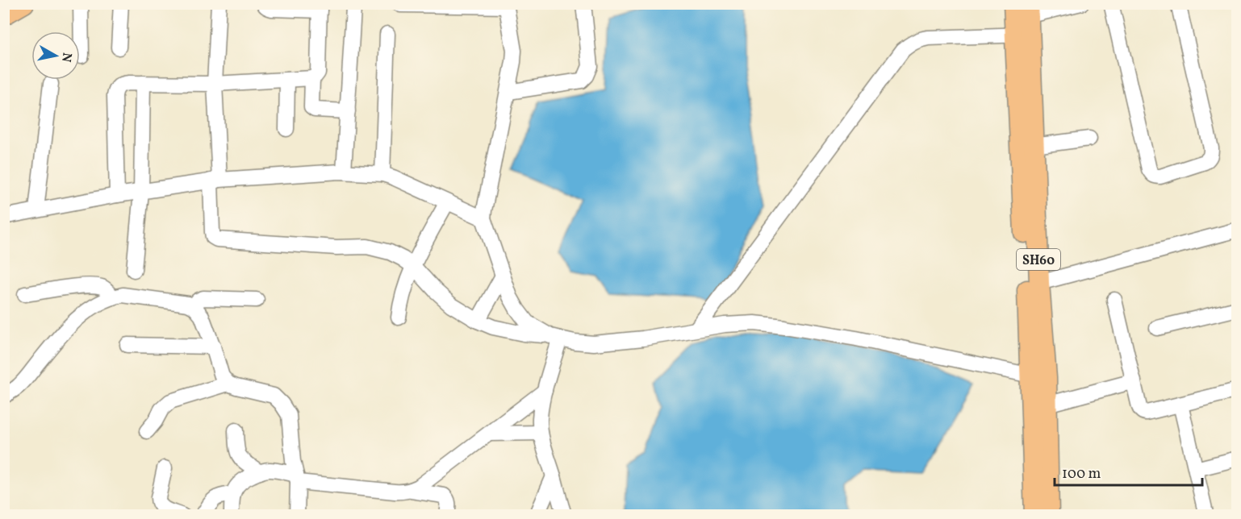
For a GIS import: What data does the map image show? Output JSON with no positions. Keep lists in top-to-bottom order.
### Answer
{
  "streets": {
    "main road": ["SH60"]
  },
  "scale_bar": "100 m",
  "north": "right"
}
